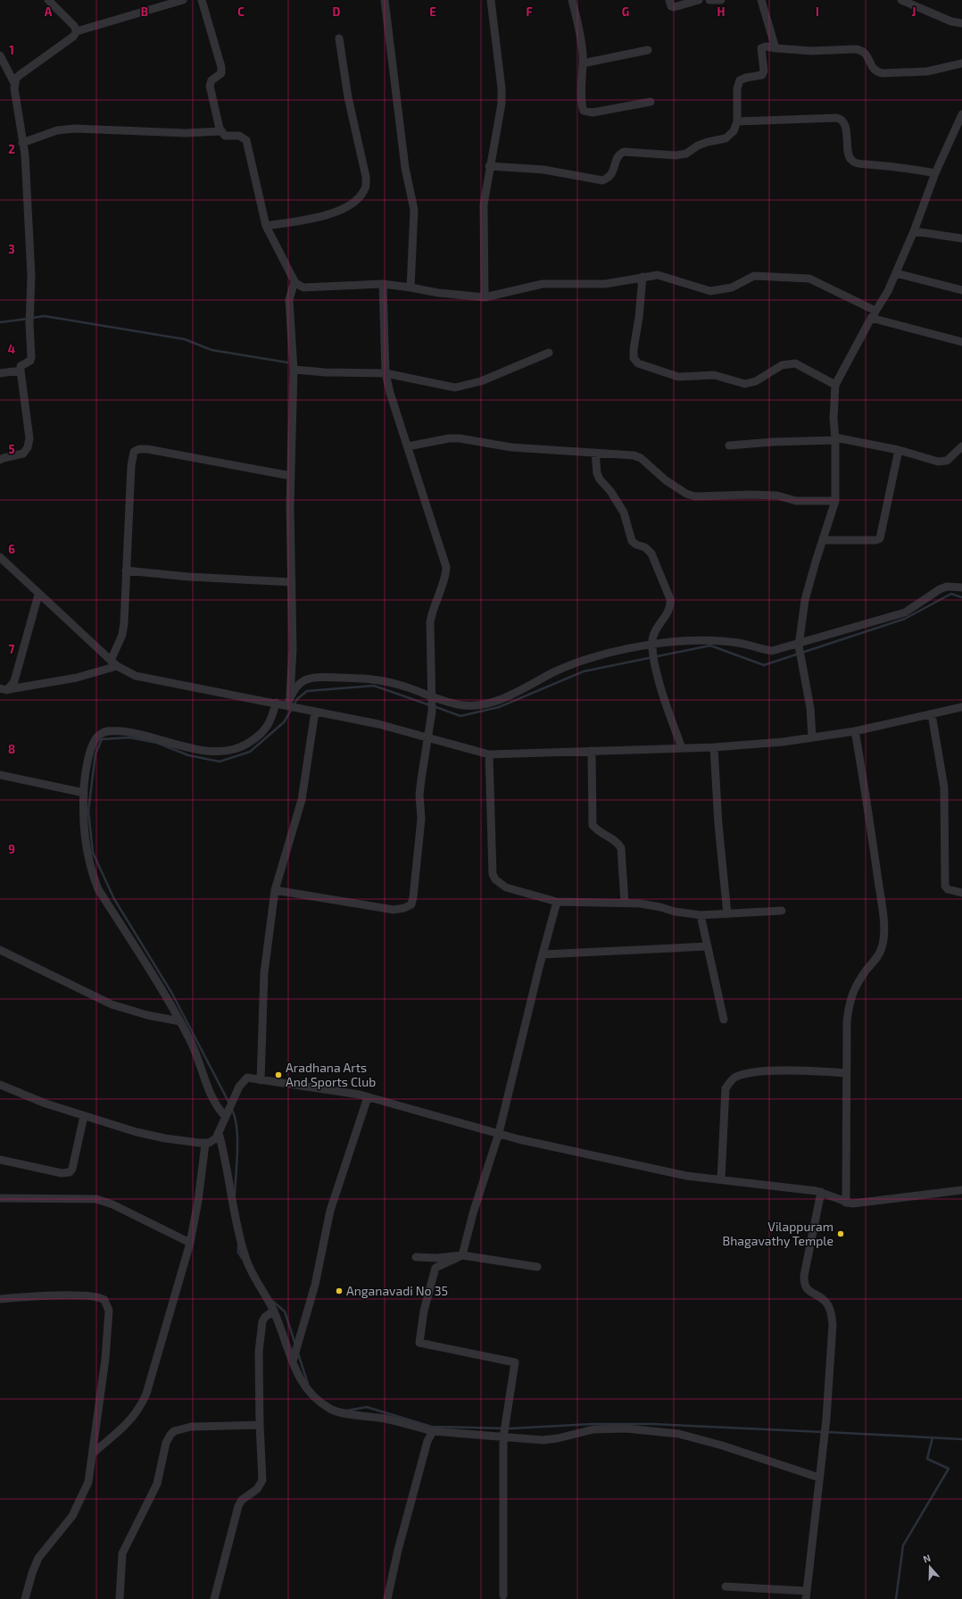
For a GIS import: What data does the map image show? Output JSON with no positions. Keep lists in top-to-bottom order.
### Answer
{
  "places": ["Aradhana Arts And Sports Club", "Vilappuram Bhagavathy Temple", "Anganavadi No 35"],
  "north": "top",
  "grid": {
    "columns": [
      "A",
      "B",
      "C",
      "D",
      "E",
      "F",
      "G",
      "H",
      "I",
      "J"
    ],
    "rows": [
      "1",
      "2",
      "3",
      "4",
      "5",
      "6",
      "7",
      "8",
      "9"
    ]
  }
}
